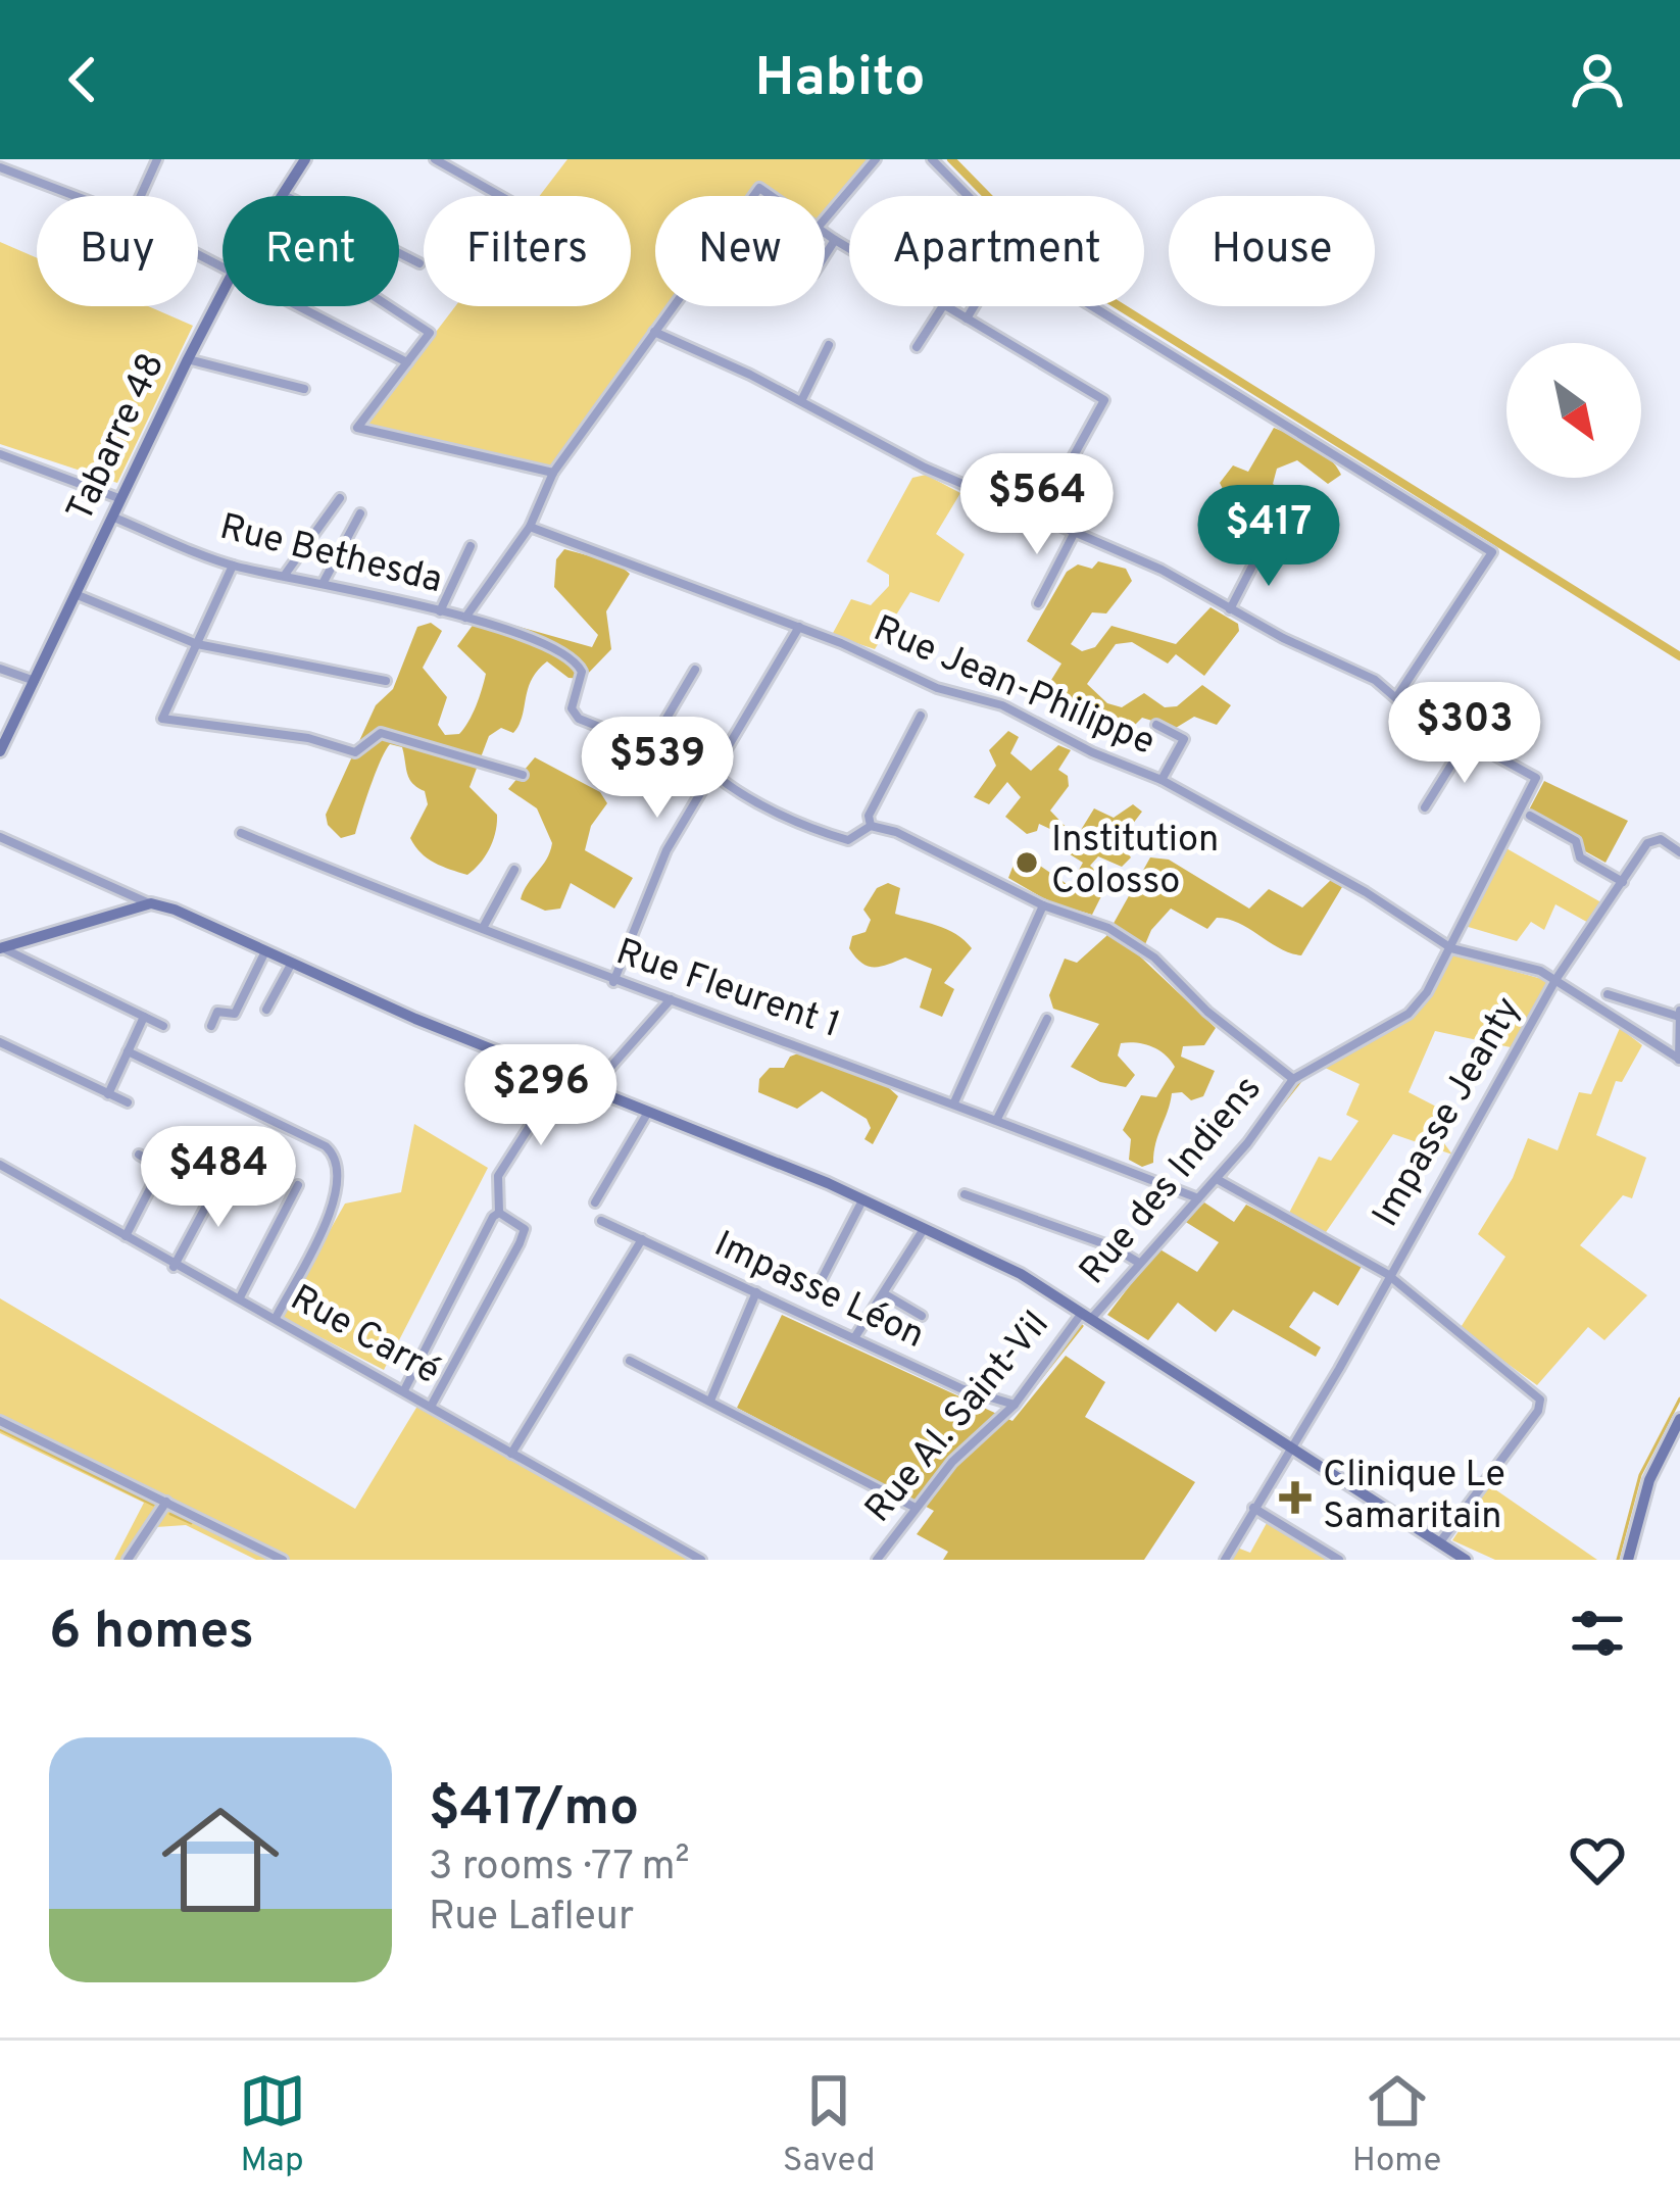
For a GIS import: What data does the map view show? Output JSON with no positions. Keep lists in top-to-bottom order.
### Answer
{
  "streets": {
    "main road": ["Tabarre 48"],
    "street": [
      "Rue Bethesda",
      "Rue Jean-Philippe",
      "Rue Fleurent 1",
      "Impasse Jeanty",
      "Rue des Indiens",
      "Impasse Léon",
      "Rue Carré",
      "Rue Al. Saint-Vil"
    ]
  },
  "crossings": [
    ["Tabarre 48", "Rue Bethesda"],
    ["Rue Jean-Philippe", "Impasse Jeanty"],
    ["Rue Fleurent 1", "Rue des Indiens"],
    ["Rue des Indiens", "Rue Al. Saint-Vil"],
    ["Impasse Léon", "Rue Al. Saint-Vil"]
  ],
  "places": {
    "other": ["Institution Colosso"],
    "health": ["Clinique Le Samaritain"]
  },
  "north": "bottom right",
  "page": {
    "header": "Habito",
    "chip": [
      "Buy",
      "Rent",
      "Filters",
      "New",
      "Apartment",
      "House"
    ],
    "price": [
      "$564",
      "$417",
      "$303",
      "$539",
      "$296",
      "$484"
    ],
    "heading": "6 homes",
    "list": [
      {
        "name": "$417/mo",
        "note": "3 rooms · 77 m² · Rue Lafleur"
      }
    ],
    "tabs": ["Map", "Saved", "Home"]
  }
}
